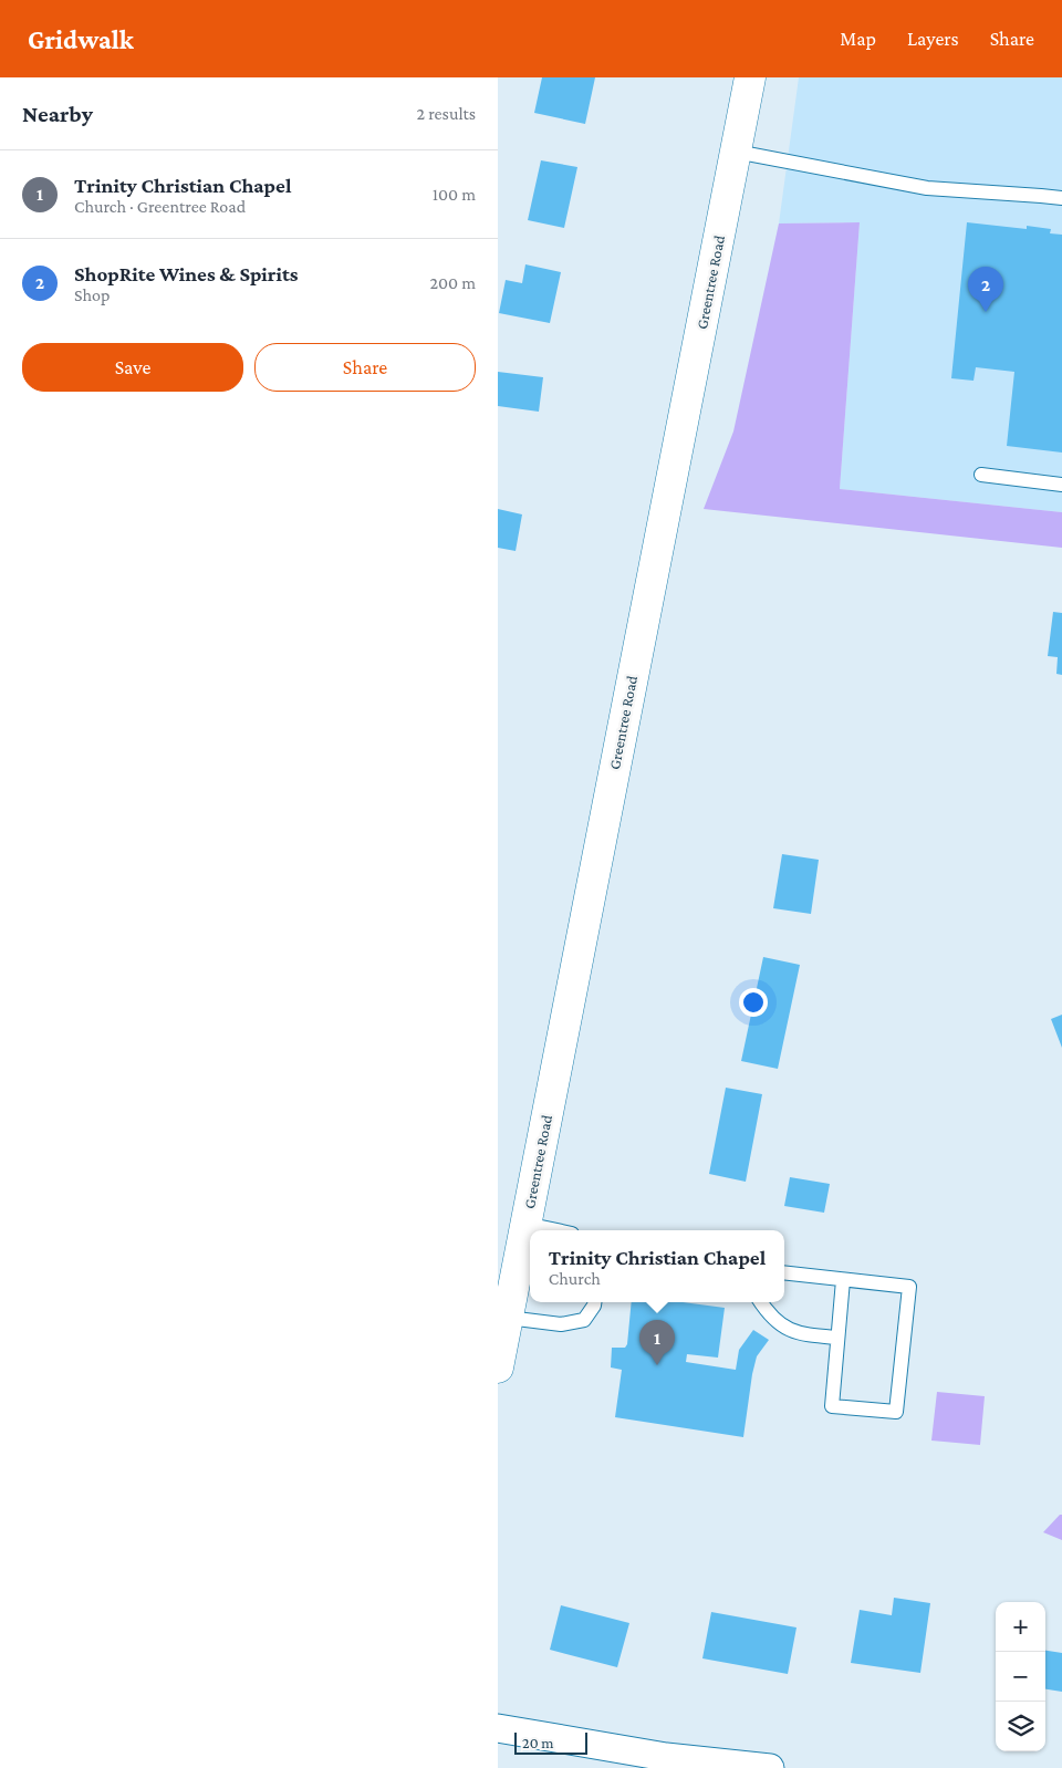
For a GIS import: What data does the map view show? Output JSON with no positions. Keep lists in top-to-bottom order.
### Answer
{
  "streets": {
    "street": ["Greentree Road"]
  },
  "scale_bar": "20 m",
  "page": {
    "header": "Gridwalk",
    "nav": ["Map", "Layers", "Share"],
    "heading": ["Nearby", "2 results"],
    "list": [
      {
        "mark": "1",
        "name": "Trinity Christian Chapel",
        "note": "Church · Greentree Road",
        "value": "100 m"
      },
      {
        "mark": "2",
        "name": "ShopRite Wines & Spirits",
        "note": "Shop",
        "value": "200 m"
      }
    ],
    "pins": ["2", "1"],
    "buttons": ["Save", "Share"],
    "popup": ["Trinity Christian Chapel", "Church"],
    "map_buttons": ["+", "−"],
    "scale": "20 m"
  }
}
